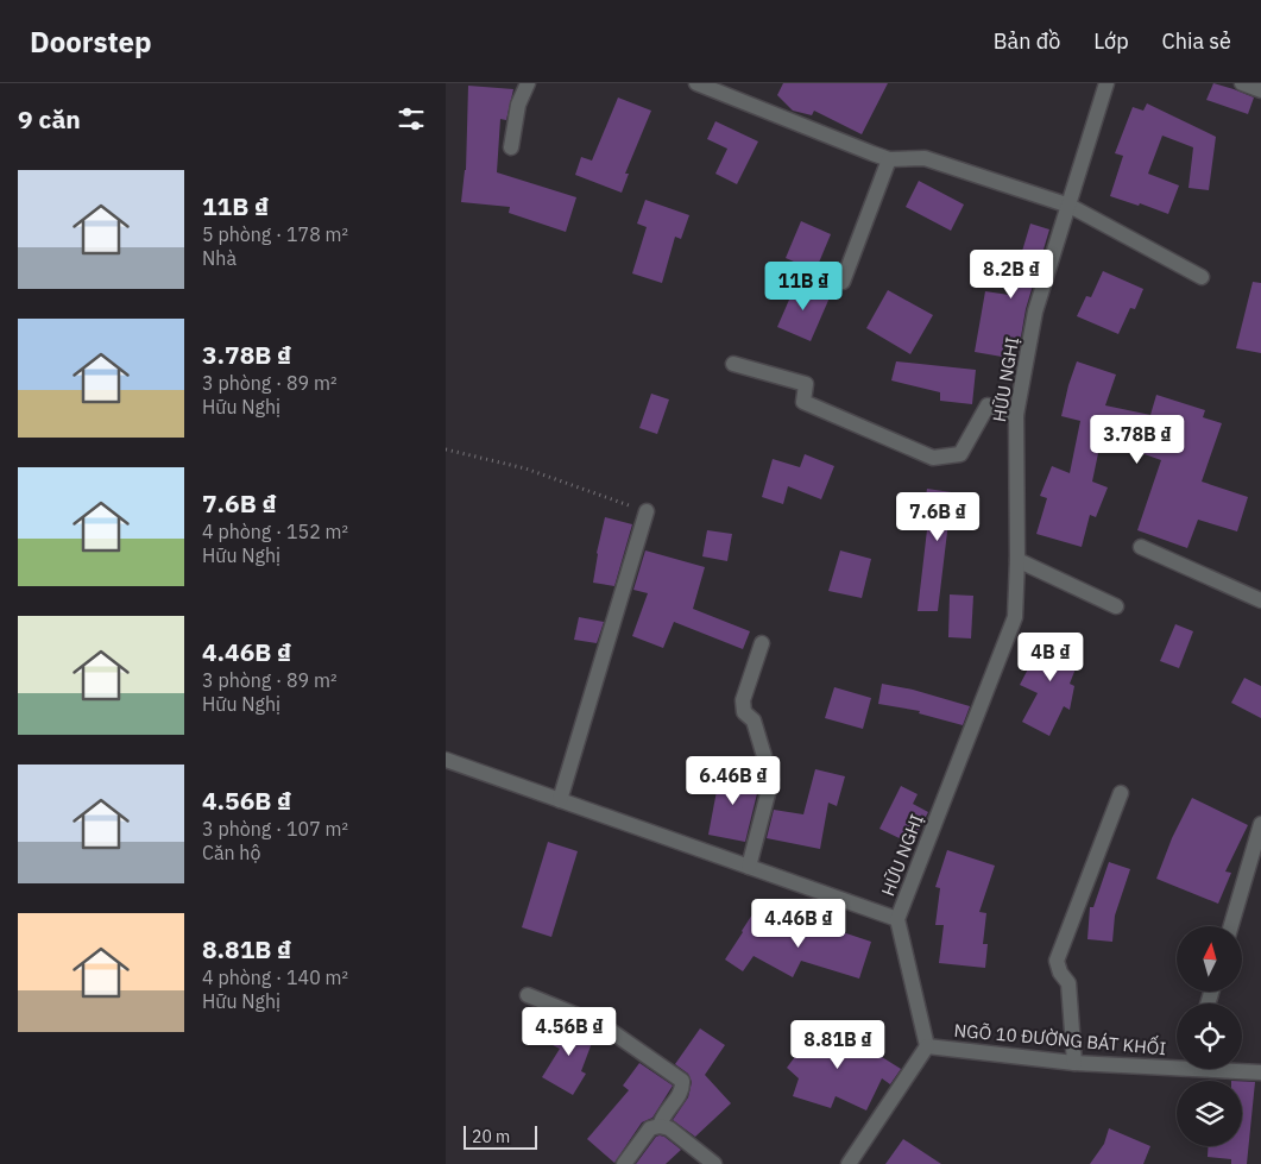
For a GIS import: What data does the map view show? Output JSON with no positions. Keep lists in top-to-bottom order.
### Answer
{
  "streets": {
    "street": ["HỮU NGHỊ", "NGÕ 10 ĐƯỜNG BÁT KHỐI"]
  },
  "crossings": [
    ["HỮU NGHỊ", "NGÕ 10 ĐƯỜNG BÁT KHỐI"]
  ],
  "scale_bar": "20 m",
  "north": "top",
  "page": {
    "header": "Doorstep",
    "nav": ["Bản đồ", "Lớp", "Chia sẻ"],
    "heading": "9 căn",
    "list": [
      {
        "name": "11B ₫",
        "note": "5 phòng · 178 m² · Nhà"
      },
      {
        "name": "3.78B ₫",
        "note": "3 phòng · 89 m² · Hữu Nghị"
      },
      {
        "name": "7.6B ₫",
        "note": "4 phòng · 152 m² · Hữu Nghị"
      },
      {
        "name": "4.46B ₫",
        "note": "3 phòng · 89 m² · Hữu Nghị"
      },
      {
        "name": "4.56B ₫",
        "note": "3 phòng · 107 m² · Căn hộ"
      },
      {
        "name": "8.81B ₫",
        "note": "4 phòng · 140 m² · Hữu Nghị"
      }
    ],
    "price": [
      "8.2B ₫",
      "11B ₫",
      "3.78B ₫",
      "7.6B ₫",
      "4B ₫",
      "6.46B ₫",
      "4.46B ₫",
      "4.56B ₫",
      "8.81B ₫"
    ],
    "scale": "20 m"
  }
}
